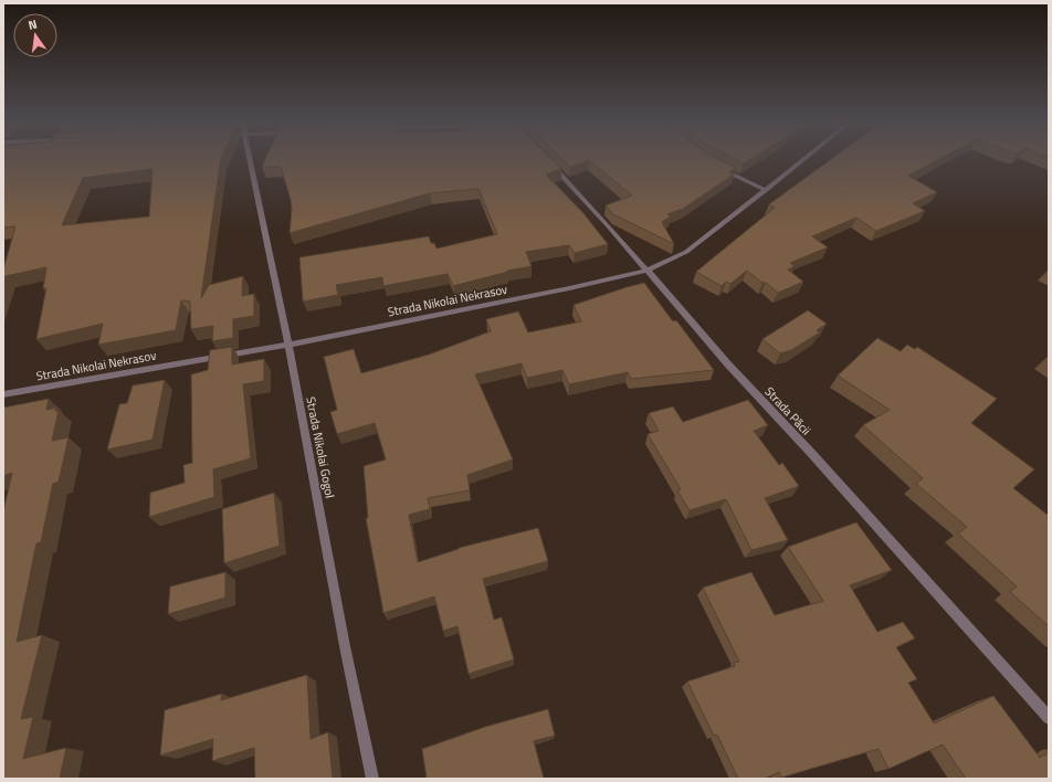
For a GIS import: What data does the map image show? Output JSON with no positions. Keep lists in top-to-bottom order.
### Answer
{
  "streets": {
    "street": ["Strada Nikolai Nekrasov", "Strada Păcii", "Strada Nikolai Gogol"]
  },
  "crossings": [
    ["Strada Nikolai Nekrasov", "Strada Păcii"],
    ["Strada Nikolai Nekrasov", "Strada Nikolai Gogol"]
  ],
  "north": "top"
}
